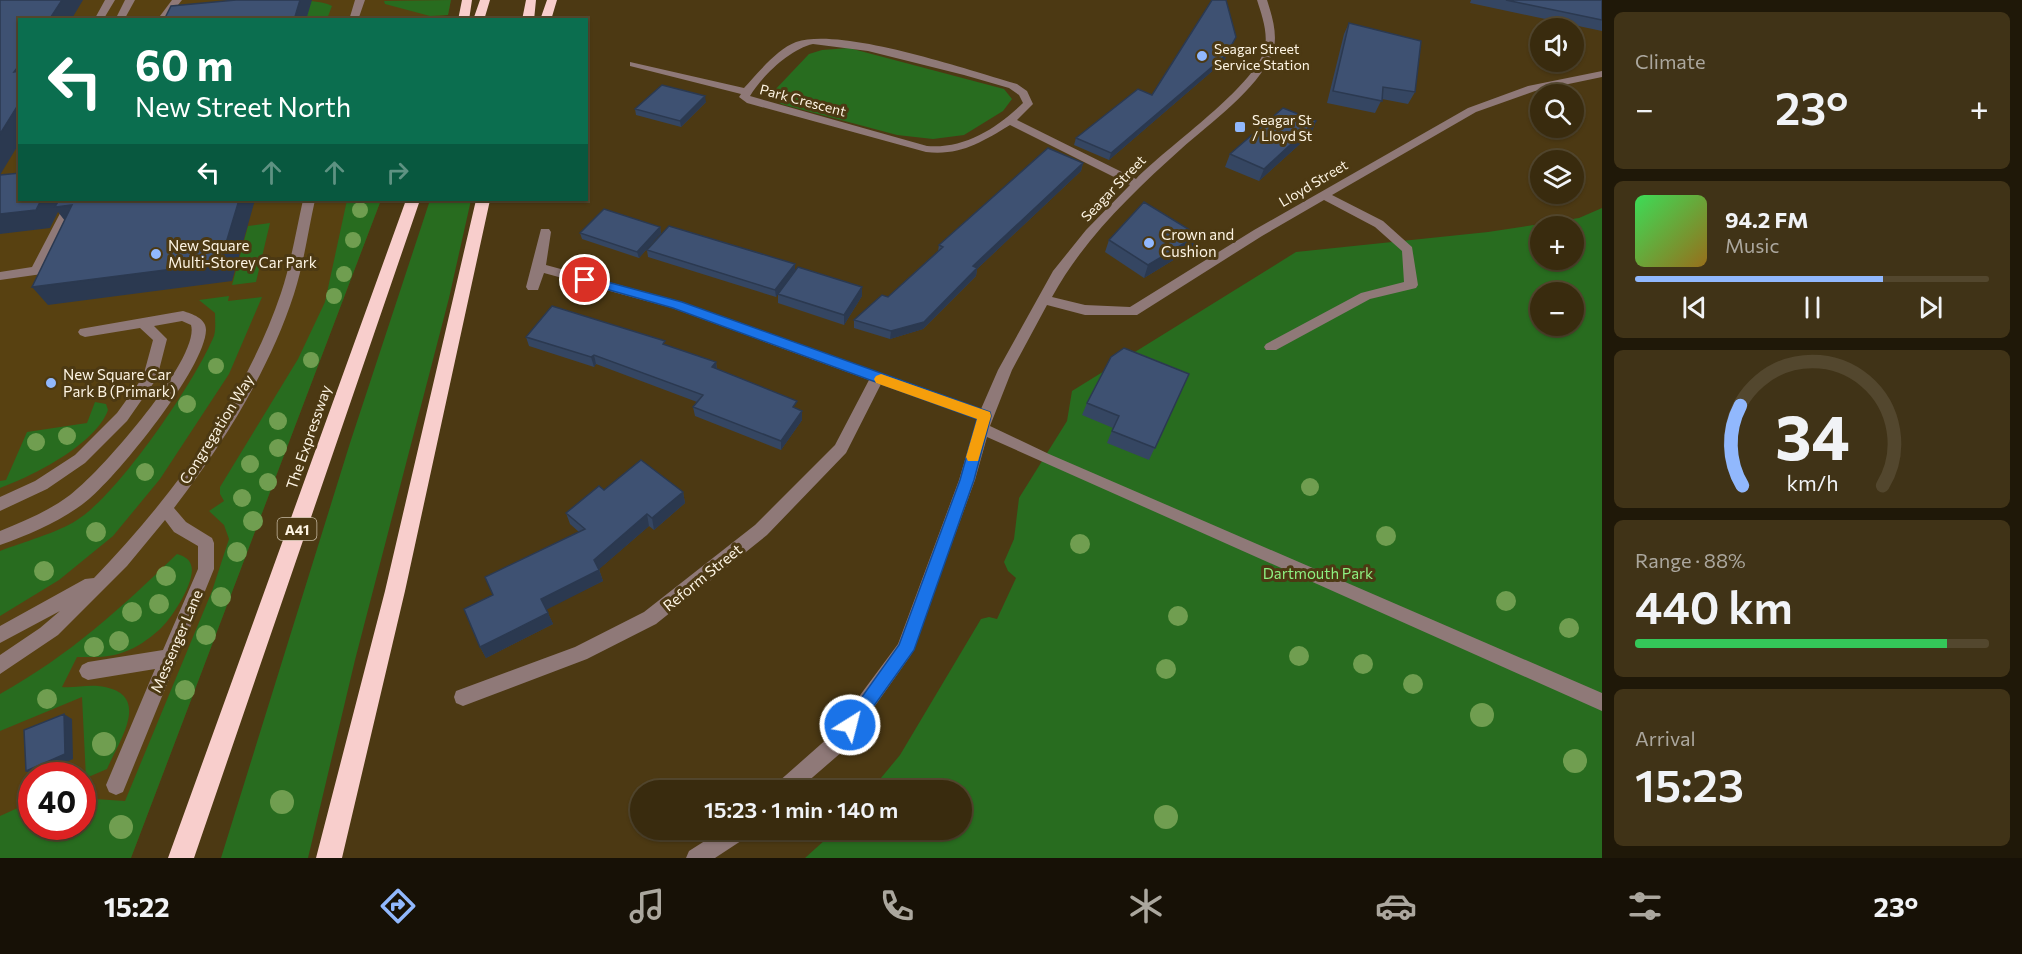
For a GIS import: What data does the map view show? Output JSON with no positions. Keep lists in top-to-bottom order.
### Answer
{
  "streets": {
    "highway": ["The Expressway", "A41"],
    "street": [
      "Park Crescent",
      "Lloyd Street",
      "Seagar Street",
      "Congregation Way",
      "Reform Street",
      "Messenger Lane"
    ]
  },
  "crossings": [
    ["Lloyd Street", "Seagar Street"],
    ["Congregation Way", "Messenger Lane"]
  ],
  "parks": ["Dartmouth Park"],
  "places": {
    "other": [
      "Seagar Street Service Station",
      "Crown and Cushion",
      "New Square Multi-Storey Car Park",
      "New Square Car Park B (Primark)"
    ],
    "transit": ["Seagar St / Lloyd St"]
  },
  "page": {
    "tile": [
      "Climate",
      ["Range · 88%", "440 km"],
      ["Arrival", "15:23"]
    ],
    "map_buttons": ["+", "−"],
    "turn": ["60 m", "New Street North"],
    "heat": ["−", "23°", "+"],
    "song": ["94.2 FM", "Music"],
    "limit": "40",
    "trip": "15:23 · 1 min · 140 m",
    "tabs": ["15:22", "23°"],
    "gauge": ["34", "km/h"]
  }
}
